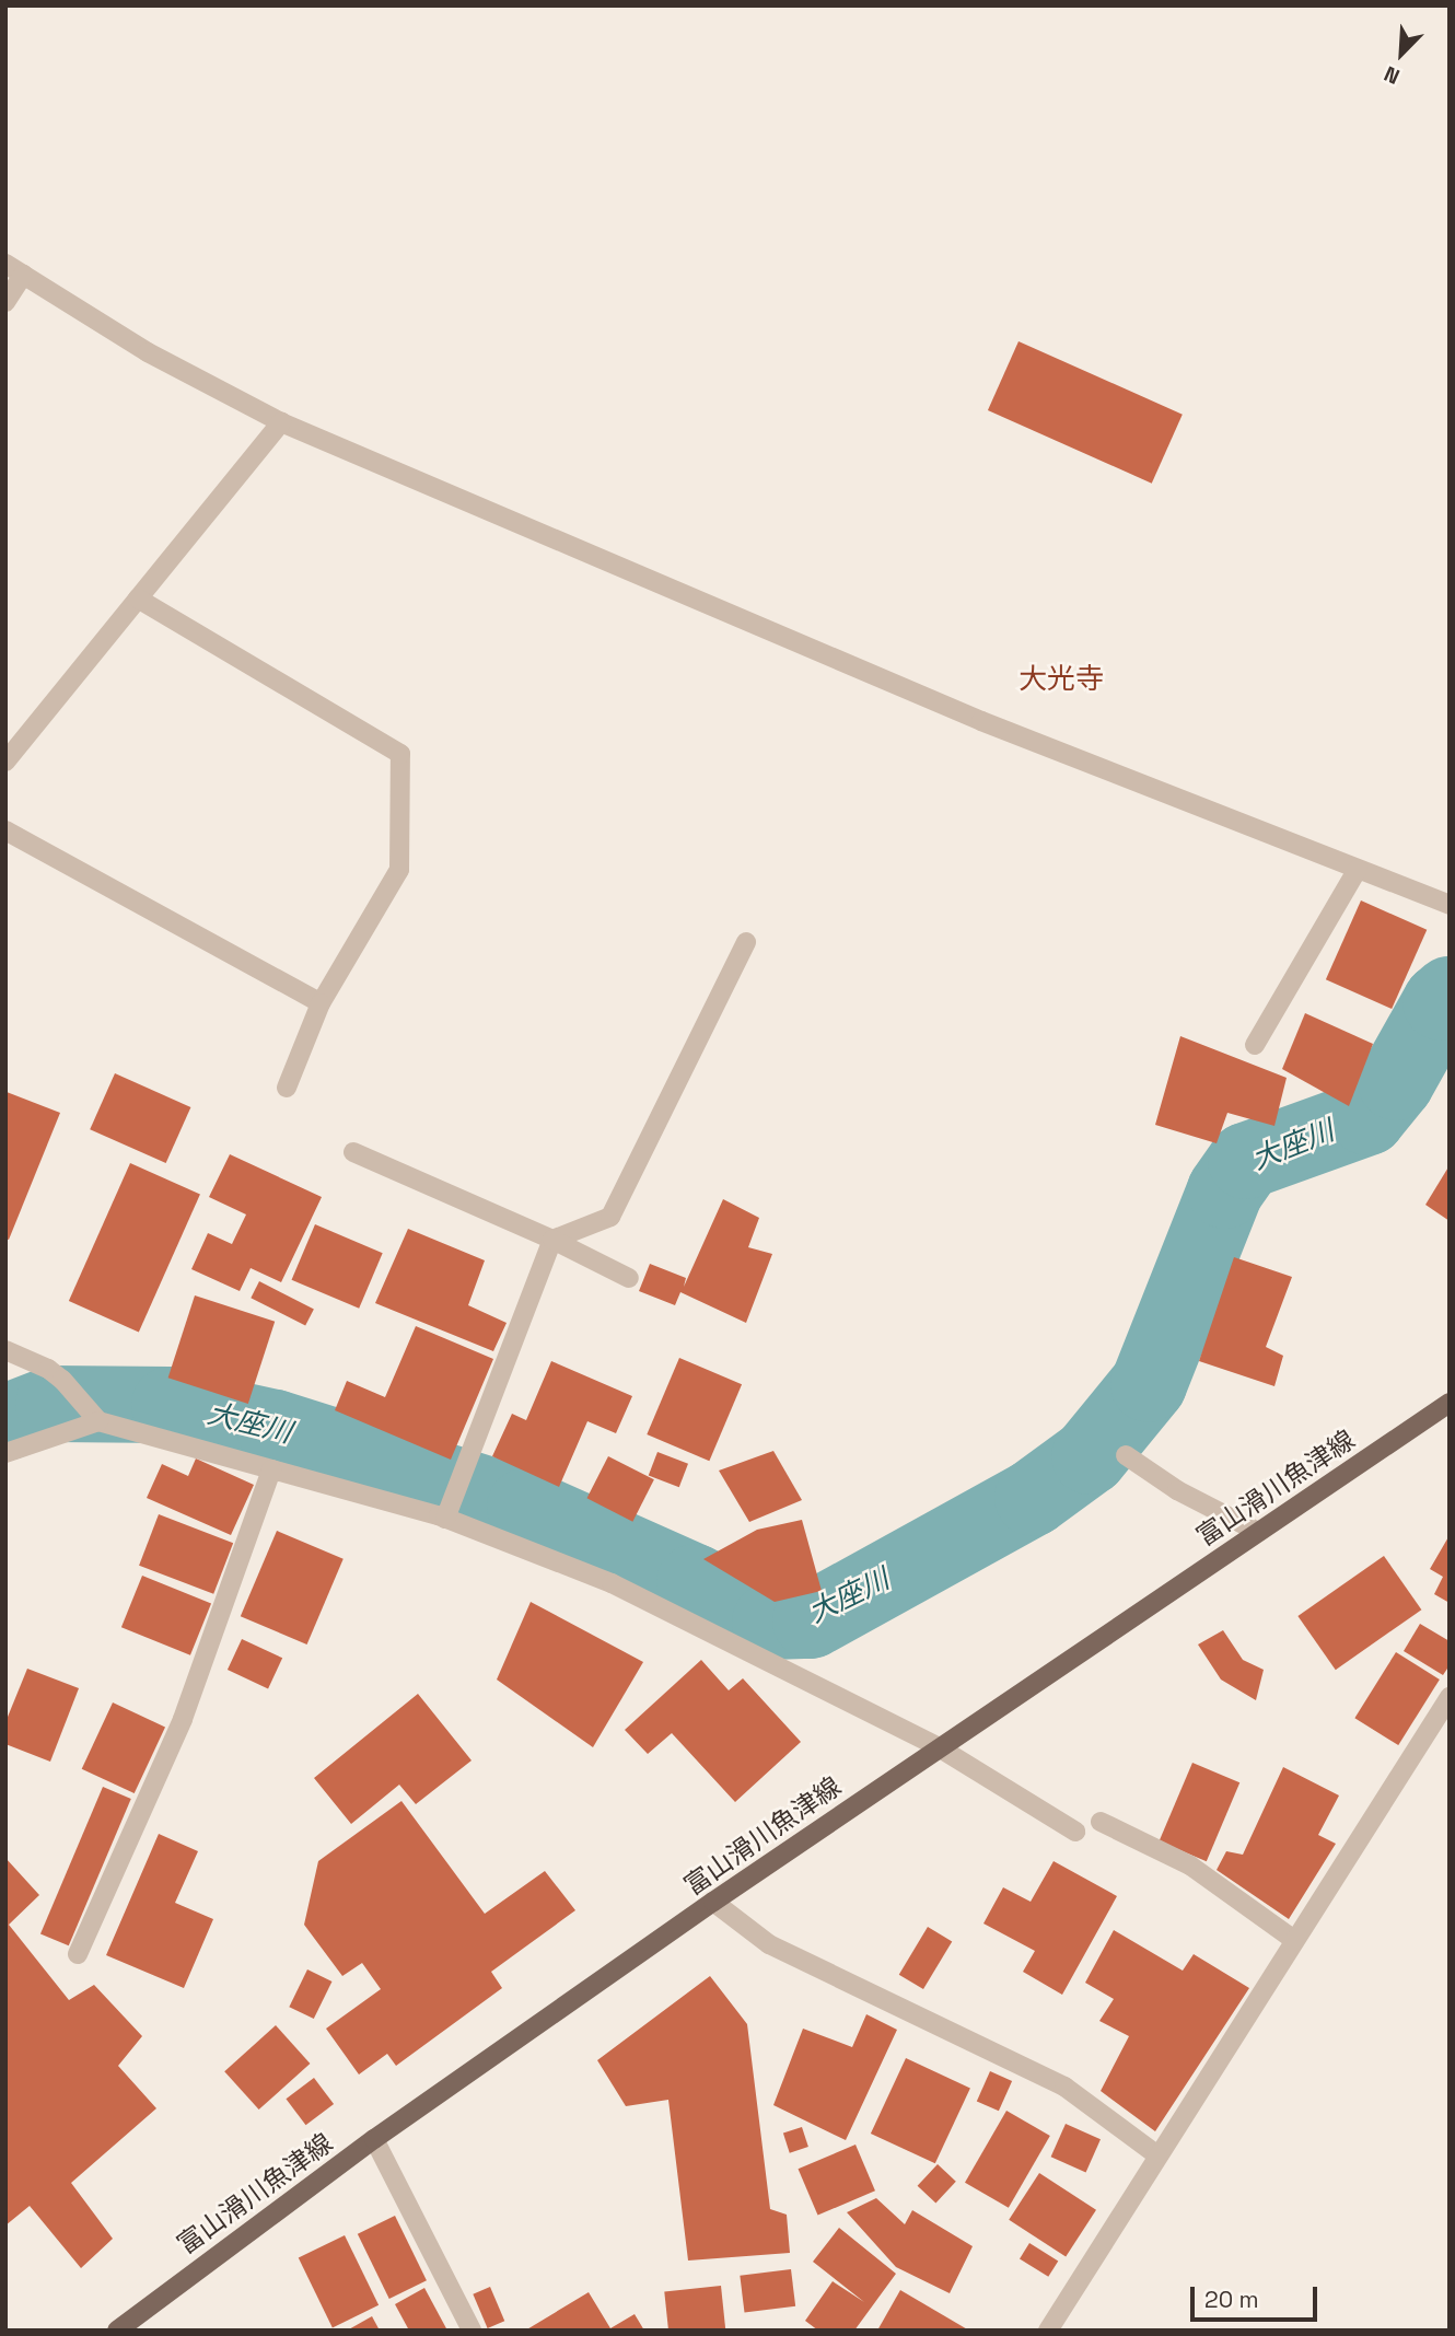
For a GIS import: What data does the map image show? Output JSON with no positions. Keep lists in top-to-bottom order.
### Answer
{
  "streets": {
    "main road": ["富山滑川魚津線"]
  },
  "districts": ["大光寺"],
  "water": ["大座川"],
  "scale_bar": "20 m",
  "north": "bottom left"
}
